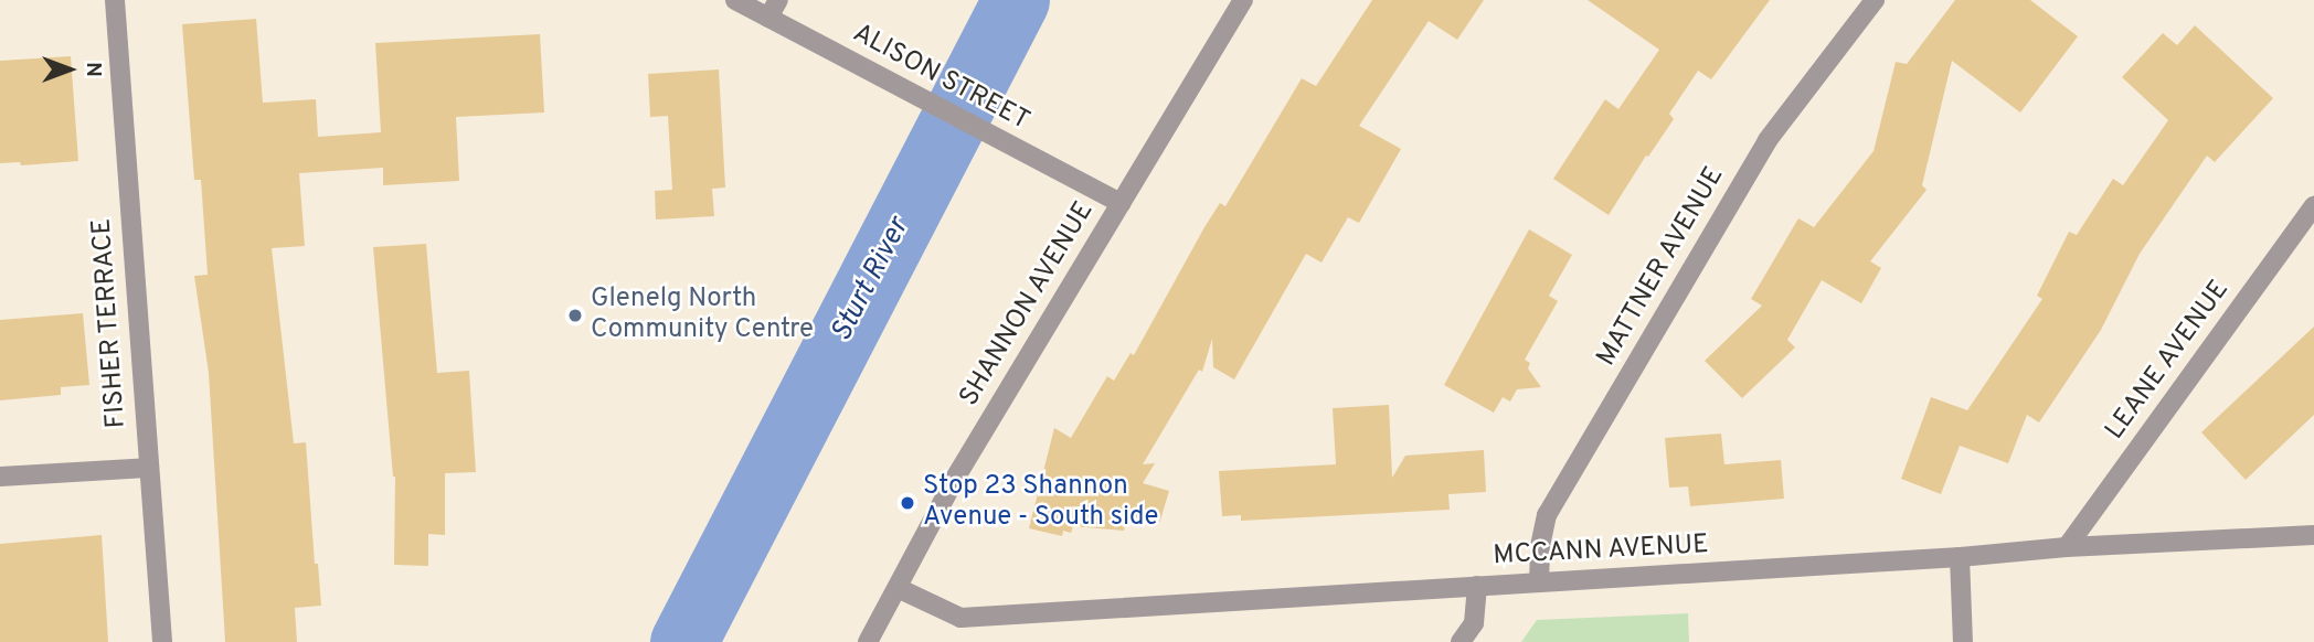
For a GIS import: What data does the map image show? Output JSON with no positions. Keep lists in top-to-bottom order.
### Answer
{
  "streets": {
    "street": [
      "ALISON STREET",
      "MATTNER AVENUE",
      "SHANNON AVENUE",
      "FISHER TERRACE",
      "LEANE AVENUE",
      "MCCANN AVENUE"
    ]
  },
  "crossings": [
    ["ALISON STREET", "SHANNON AVENUE"],
    ["MATTNER AVENUE", "MCCANN AVENUE"],
    ["SHANNON AVENUE", "MCCANN AVENUE"],
    ["LEANE AVENUE", "MCCANN AVENUE"]
  ],
  "water": ["Sturt River"],
  "places": ["Glenelg North Community Centre", "Stop 23 Shannon Avenue - South side"],
  "north": "right"
}
